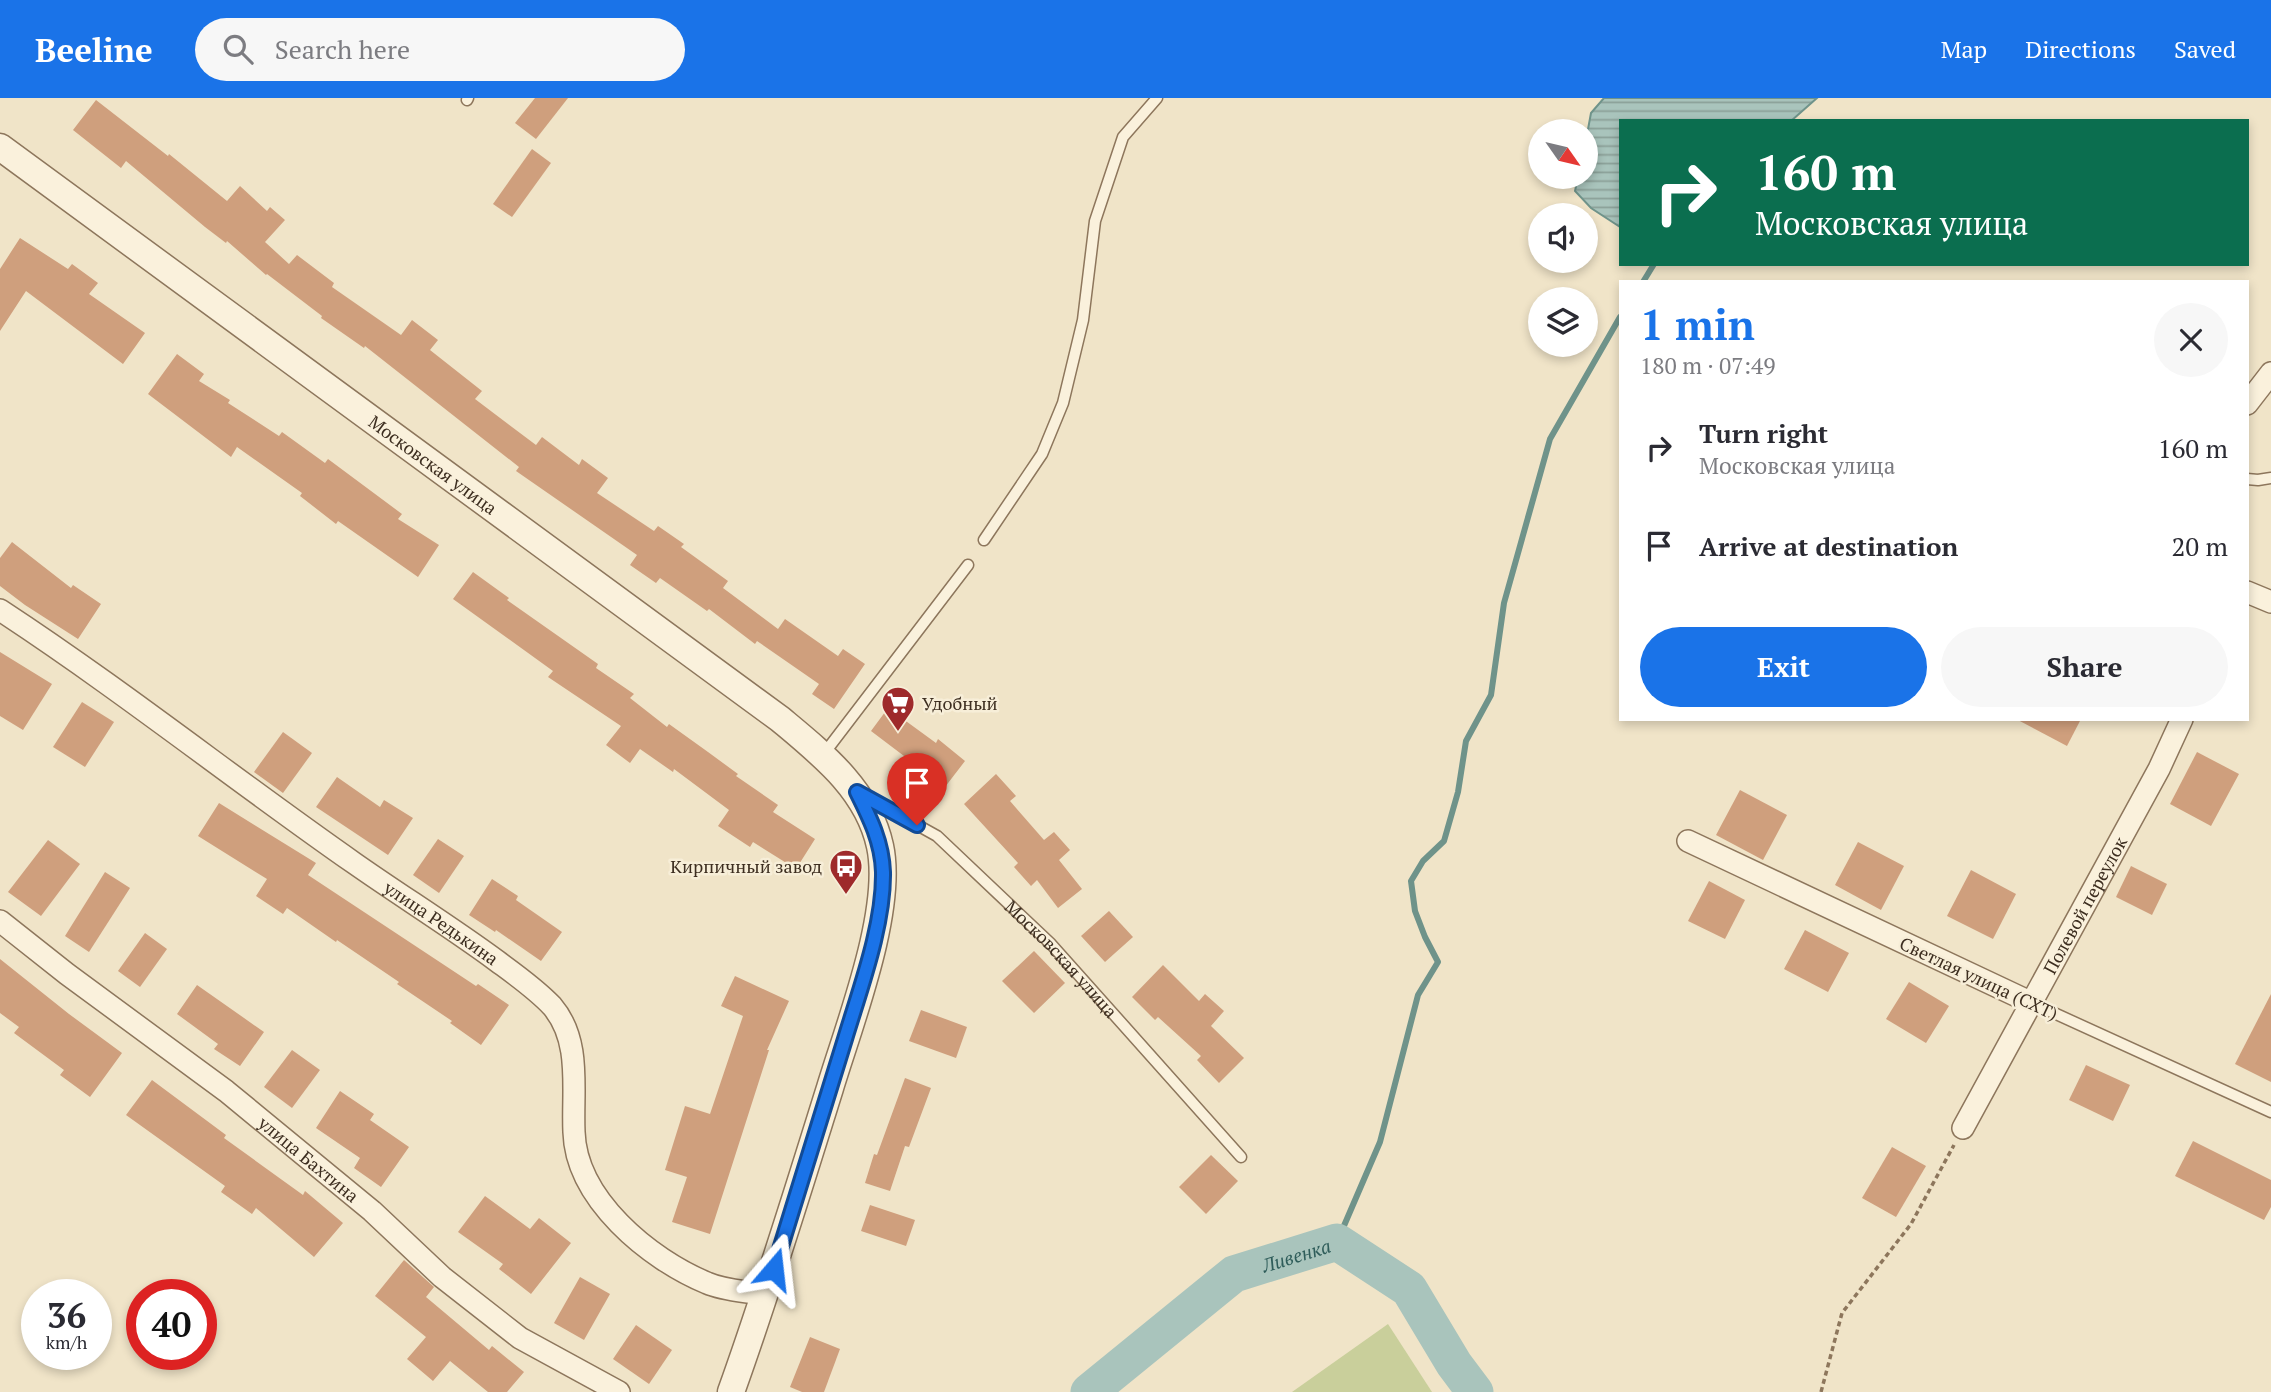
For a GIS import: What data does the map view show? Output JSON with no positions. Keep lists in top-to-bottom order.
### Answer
{
  "streets": {
    "street": [
      "Московская улица",
      "Полевой переулок",
      "улица Редькина",
      "Светлая улица (СХТ)",
      "улица Бахтина"
    ]
  },
  "crossings": [
    ["Московская улица", "улица Редькина"],
    ["Полевой переулок", "Светлая улица (СХТ)"]
  ],
  "water": ["Ливенка"],
  "places": {
    "supermarket": ["Удобный"],
    "bus stop": ["Кирпичный завод"]
  },
  "north": "bottom right",
  "page": {
    "header": "Beeline",
    "search": "Search here",
    "nav": ["Map", "Directions", "Saved"],
    "turn": ["160 m", "Московская улица"],
    "heading": ["1 min", "180 m · 07:49"],
    "list": [
      {
        "name": "Turn right",
        "note": "Московская улица",
        "value": "160 m"
      },
      {
        "name": "Arrive at destination",
        "value": "20 m"
      }
    ],
    "buttons": ["Exit", "Share"],
    "speed": "36 km/h",
    "limit": "40"
  }
}
